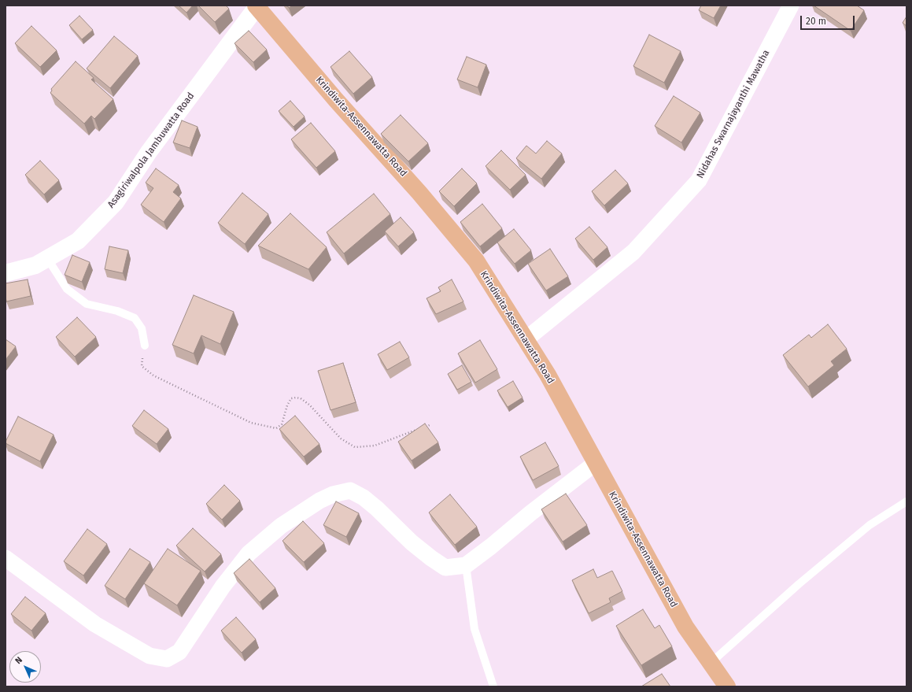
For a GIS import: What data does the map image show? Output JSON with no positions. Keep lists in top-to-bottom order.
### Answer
{
  "streets": {
    "main road": ["Krindiwita-Assennawatta Road"],
    "street": ["Nidahas Swarnajayanthi Mawatha", "Asagiriwalpola Jambuwatta Road"]
  },
  "crossings": [
    ["Nidahas Swarnajayanthi Mawatha", "Krindiwita-Assennawatta Road"],
    ["Krindiwita-Assennawatta Road", "Asagiriwalpola Jambuwatta Road"]
  ],
  "scale_bar": "20 m",
  "north": "top left"
}
